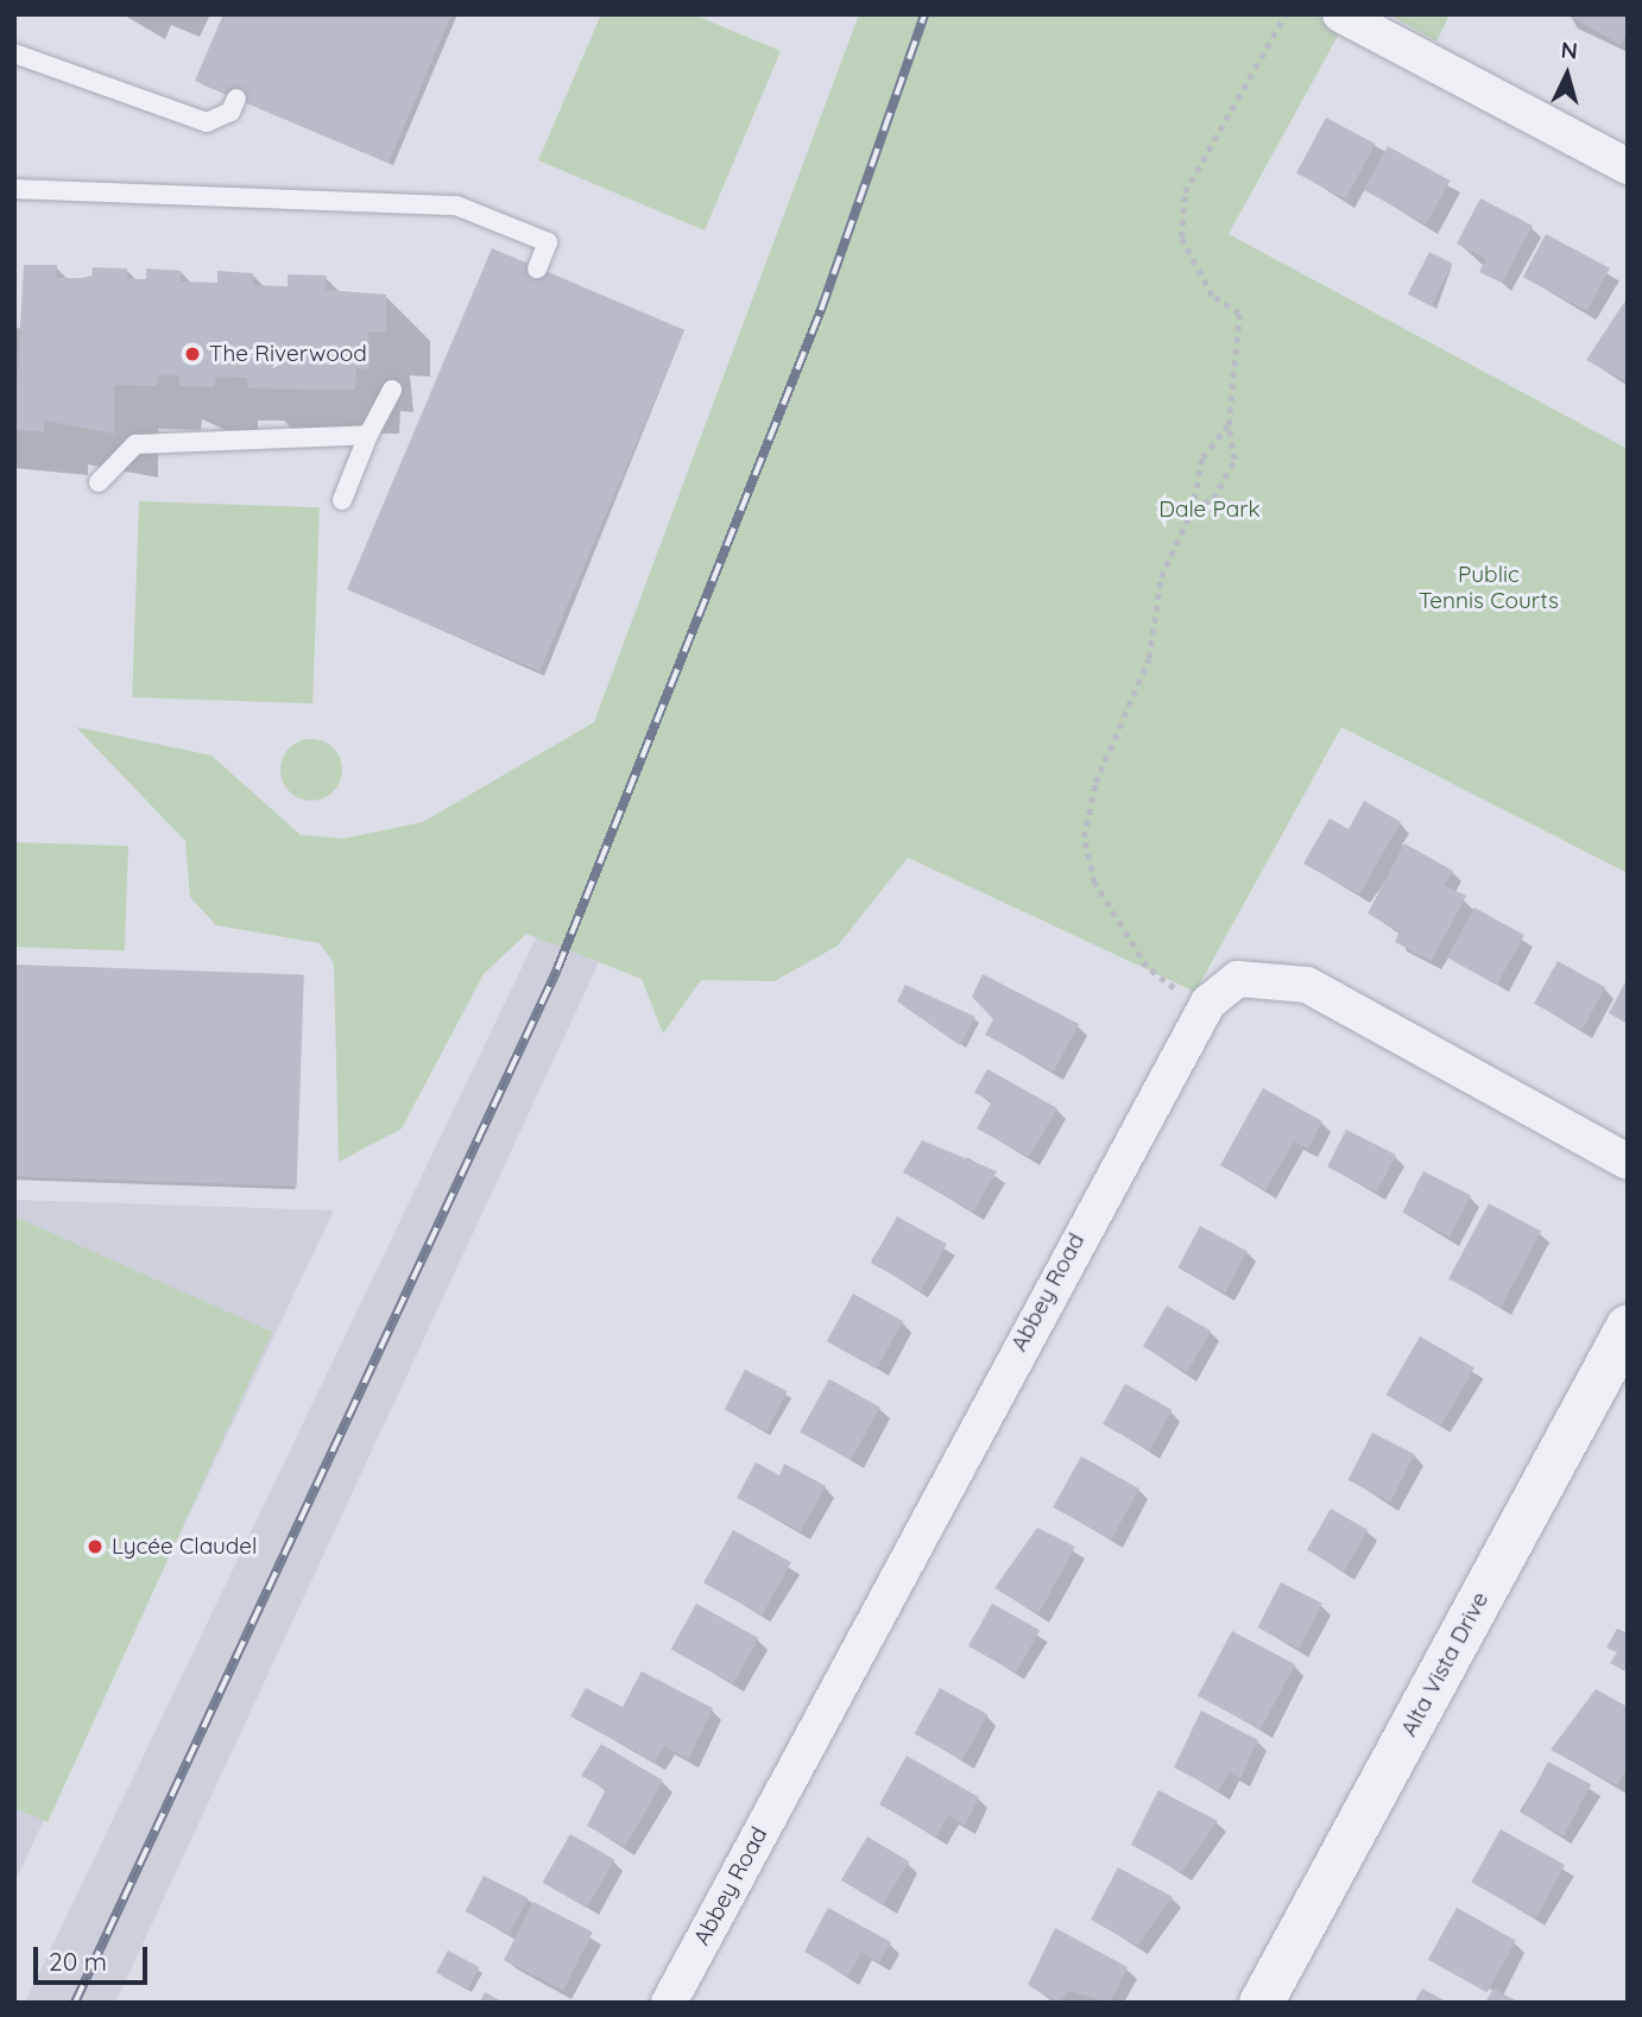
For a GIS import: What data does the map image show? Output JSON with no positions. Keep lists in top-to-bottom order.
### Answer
{
  "streets": {
    "street": ["Abbey Road", "Alta Vista Drive"]
  },
  "parks": ["Dale Park", "Public Tennis Courts"],
  "places": ["The Riverwood", "Lycée Claudel"],
  "scale_bar": "20 m",
  "north": "top"
}
